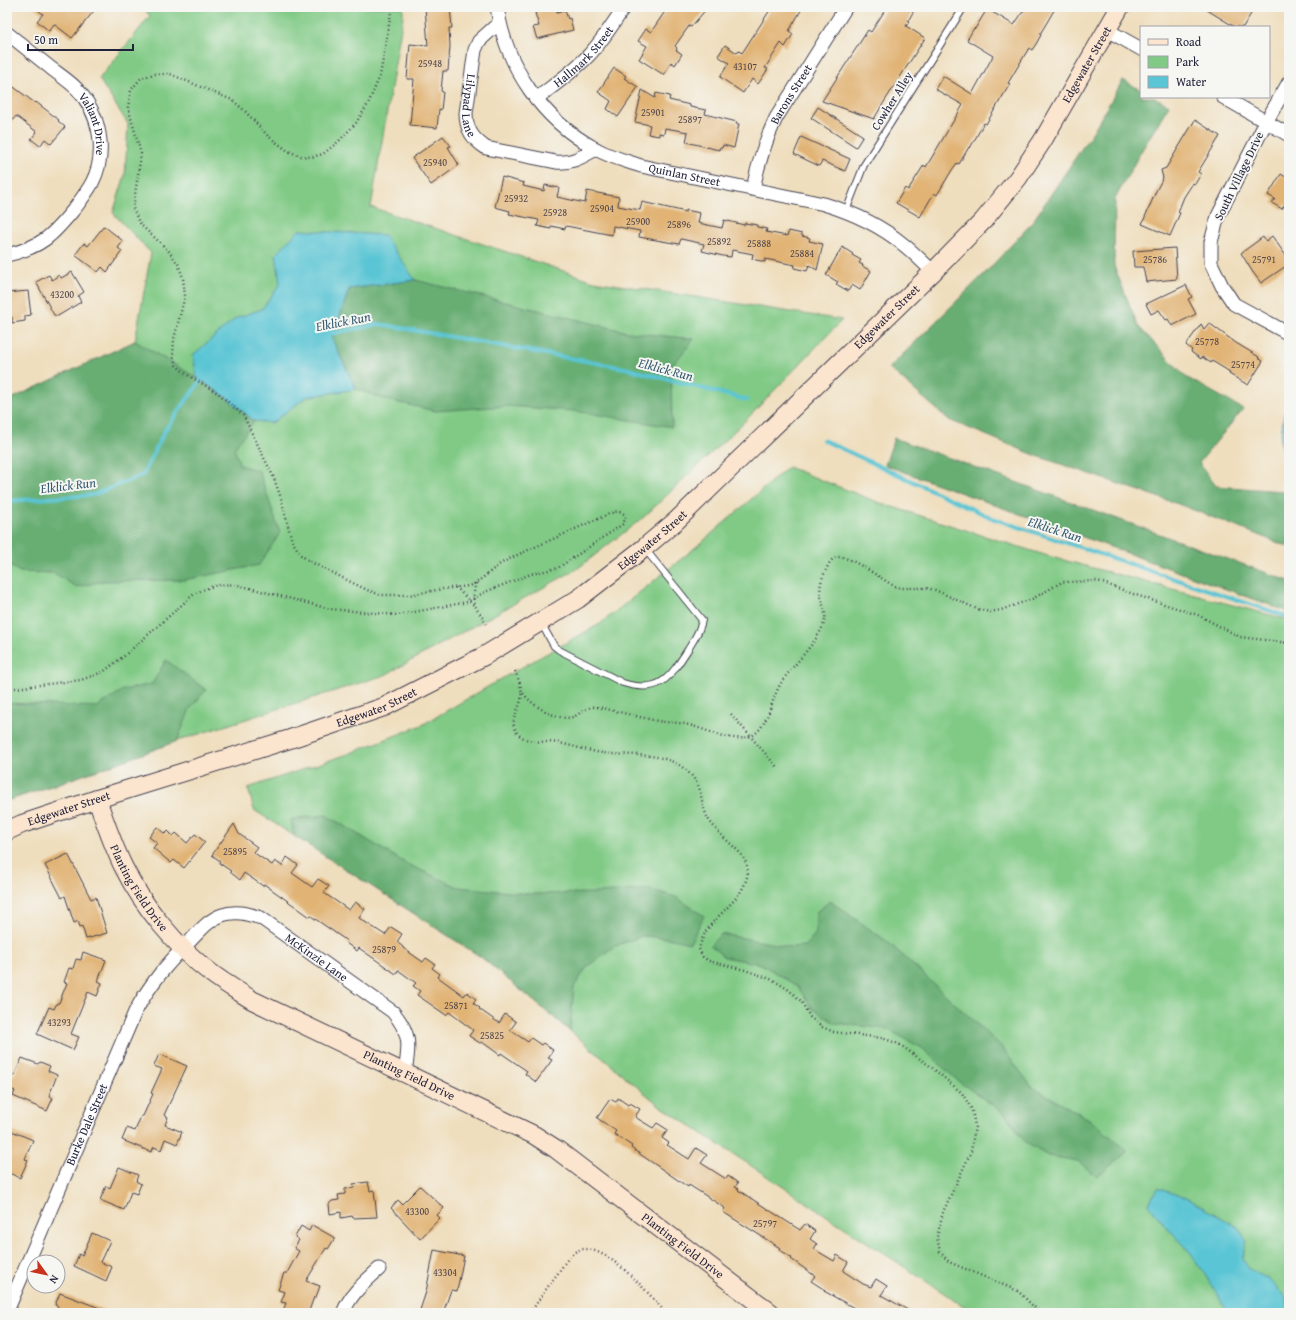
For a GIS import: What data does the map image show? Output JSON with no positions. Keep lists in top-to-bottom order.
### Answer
{
  "streets": {
    "street": [
      "Hallmark Street",
      "Edgewater Street",
      "Barons Street",
      "Lilypad Lane",
      "Valiant Drive",
      "Quinlan Street",
      "South Village Drive",
      "Planting Field Drive",
      "McKinzie Lane",
      "Burke Dale Street"
    ],
    "lane": ["Cowher Alley"]
  },
  "crossings": [
    ["Hallmark Street", "Quinlan Street"],
    ["Edgewater Street", "Quinlan Street"],
    ["Edgewater Street", "Planting Field Drive"],
    ["Barons Street", "Quinlan Street"],
    ["Cowher Alley", "Quinlan Street"],
    ["Lilypad Lane", "Quinlan Street"],
    ["Planting Field Drive", "McKinzie Lane"],
    ["Planting Field Drive", "Burke Dale Street"],
    ["McKinzie Lane", "Burke Dale Street"]
  ],
  "water": ["Elklick Run"],
  "house_numbers": [
    "25948",
    "43107",
    "25901",
    "25897",
    "25940",
    "25932",
    "25904",
    "25928",
    "25900",
    "25896",
    "25892",
    "25888",
    "25884",
    "25786",
    "25791",
    "43200",
    "25778",
    "25774",
    "25895",
    "25879",
    "25871",
    "43293",
    "25825",
    "43300",
    "25797",
    "43304"
  ],
  "legend": ["Road", "Park", "Water"],
  "scale_bar": "50 m",
  "north": "bottom right"
}
